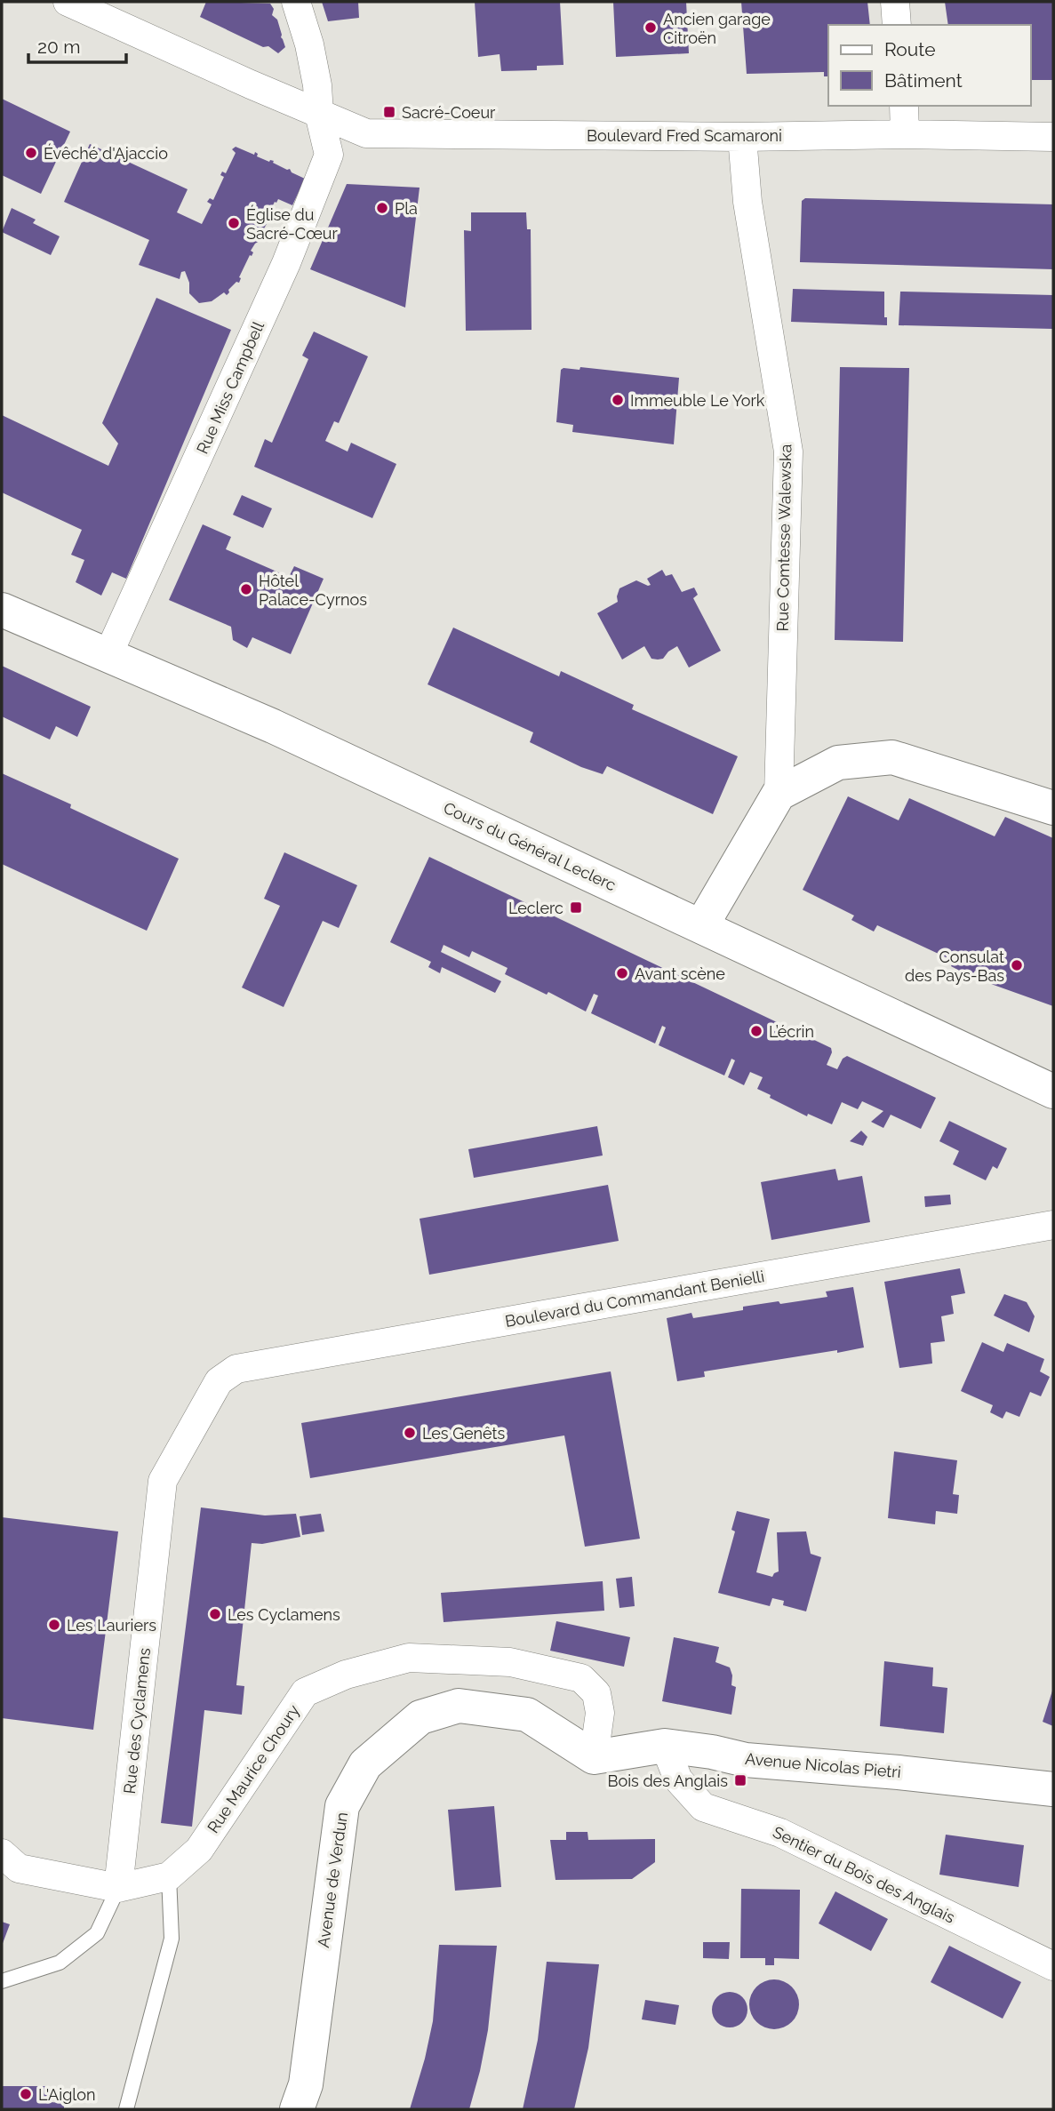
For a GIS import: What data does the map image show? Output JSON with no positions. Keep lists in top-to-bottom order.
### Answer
{
  "streets": {
    "main road": ["Cours du Général Leclerc", "Avenue Nicolas Pietri", "Avenue de Verdun"],
    "street": [
      "Boulevard Fred Scamaroni",
      "Rue Miss Campbell",
      "Rue Comtesse Walewska",
      "Boulevard du Commandant Benielli",
      "Rue des Cyclamens",
      "Rue Maurice Choury",
      "Sentier du Bois des Anglais"
    ]
  },
  "crossings": [
    ["Boulevard Fred Scamaroni", "Rue Miss Campbell"],
    ["Boulevard Fred Scamaroni", "Rue Comtesse Walewska"],
    ["Rue Miss Campbell", "Cours du Général Leclerc"],
    ["Boulevard du Commandant Benielli", "Rue des Cyclamens"],
    ["Rue des Cyclamens", "Rue Maurice Choury"],
    ["Avenue Nicolas Pietri", "Rue Maurice Choury"],
    ["Avenue Nicolas Pietri", "Sentier du Bois des Anglais"],
    ["Avenue Nicolas Pietri", "Avenue de Verdun"],
    ["Rue Maurice Choury", "Avenue de Verdun"]
  ],
  "places": {
    "other": [
      "Ancien garage Citroën",
      "Évêché d'Ajaccio",
      "Pla",
      "Église du Sacré-Cœur",
      "Immeuble Le York",
      "Hôtel Palace-Cyrnos",
      "Consulat des Pays-Bas",
      "Avant scène",
      "L’écrin",
      "Les Genêts",
      "Les Cyclamens",
      "Les Lauriers",
      "L'Aiglon"
    ],
    "transit": ["Sacré-Coeur", "Leclerc", "Bois des Anglais"]
  },
  "legend": ["Route", "Bâtiment"],
  "scale_bar": "20 m"
}
